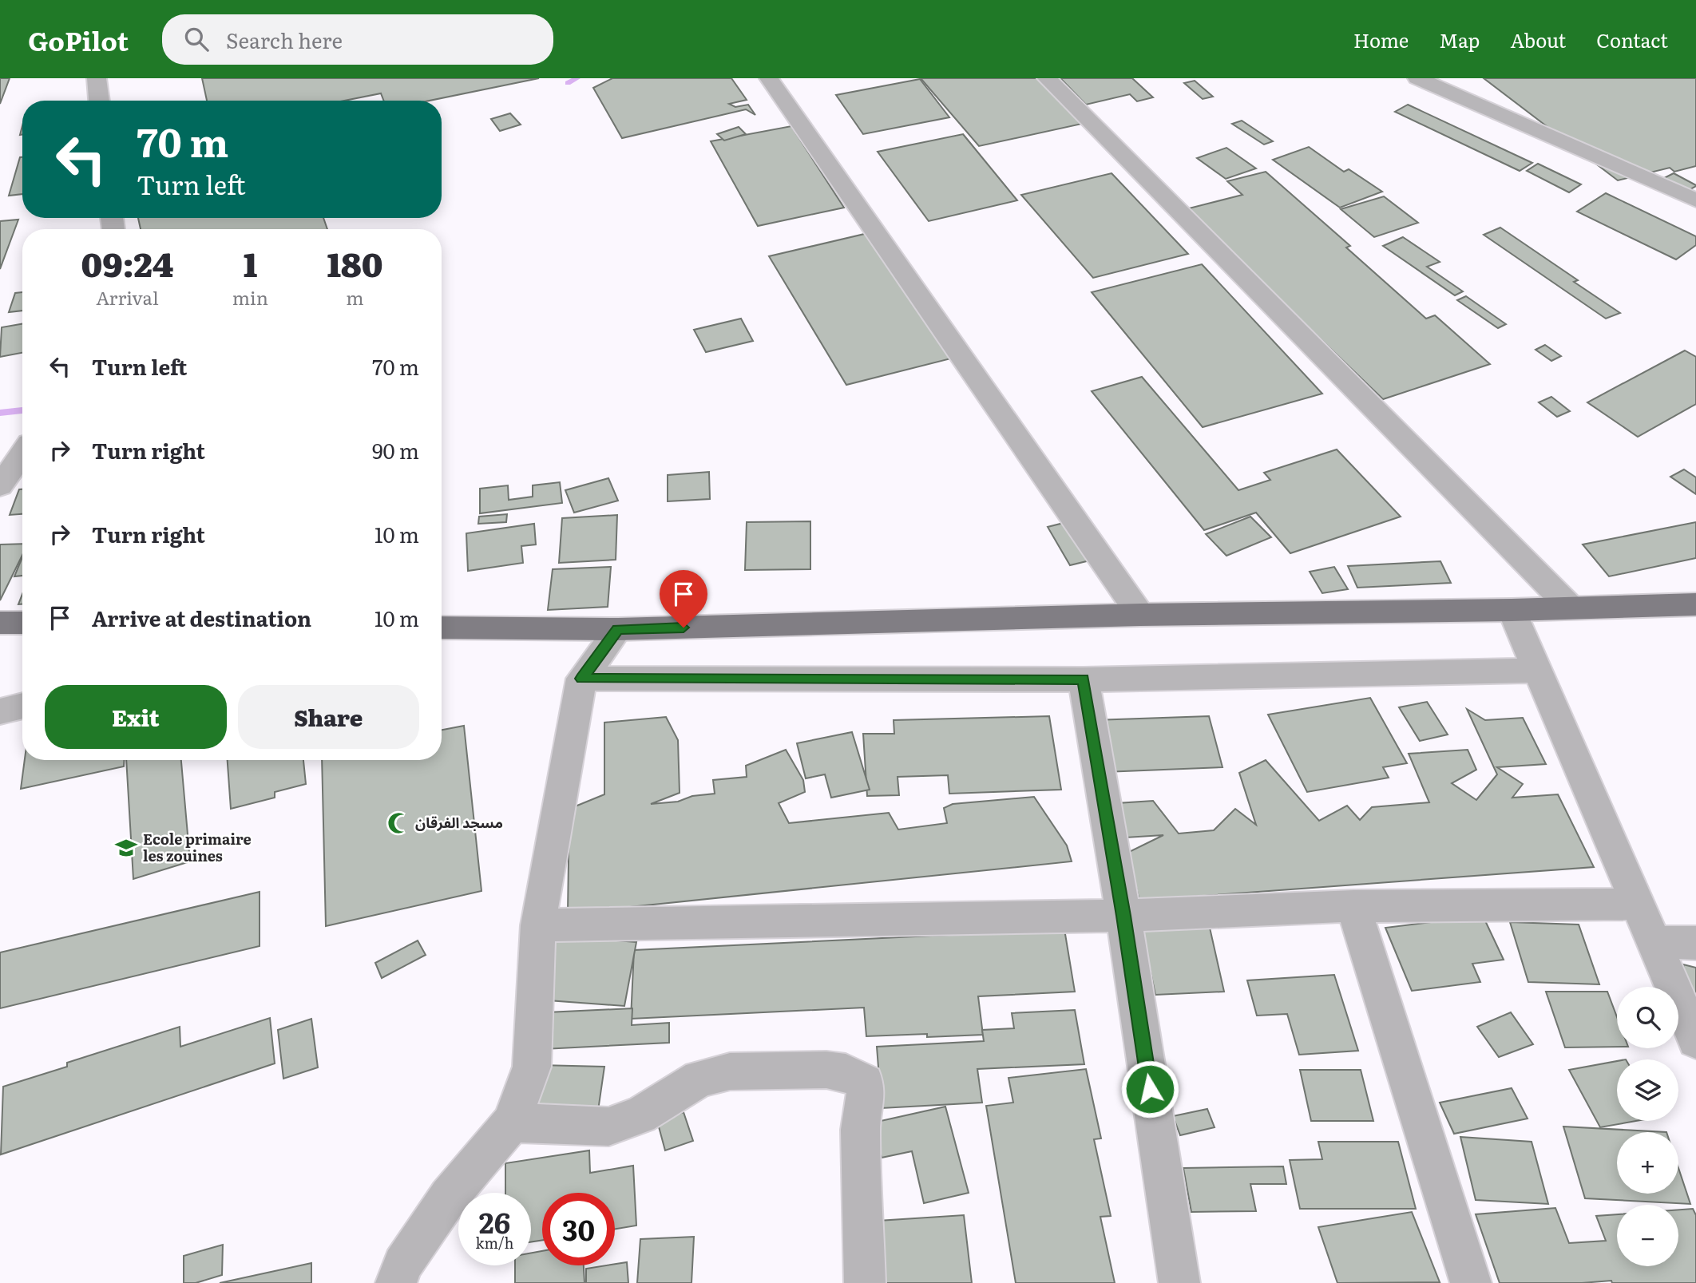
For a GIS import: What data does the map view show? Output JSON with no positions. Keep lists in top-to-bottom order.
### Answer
{
  "places": {
    "mosque": ["مسجد الفرقان"],
    "school or university": ["Ecole primaire les zouines"]
  },
  "page": {
    "header": "GoPilot",
    "search": "Search here",
    "nav": [
      "Home",
      "Map",
      "About",
      "Contact"
    ],
    "turn": ["70 m", "Turn left"],
    "eta": [
      "09:24",
      "Arrival",
      "1",
      "min",
      "180",
      "m"
    ],
    "list": [
      {
        "name": "Turn left",
        "value": "70 m"
      },
      {
        "name": "Turn right",
        "value": "90 m"
      },
      {
        "name": "Turn right",
        "value": "10 m"
      },
      {
        "name": "Arrive at destination",
        "value": "10 m"
      }
    ],
    "buttons": ["Exit", "Share"],
    "map_buttons": ["+", "−"],
    "speed": "26 km/h",
    "limit": "30"
  }
}
